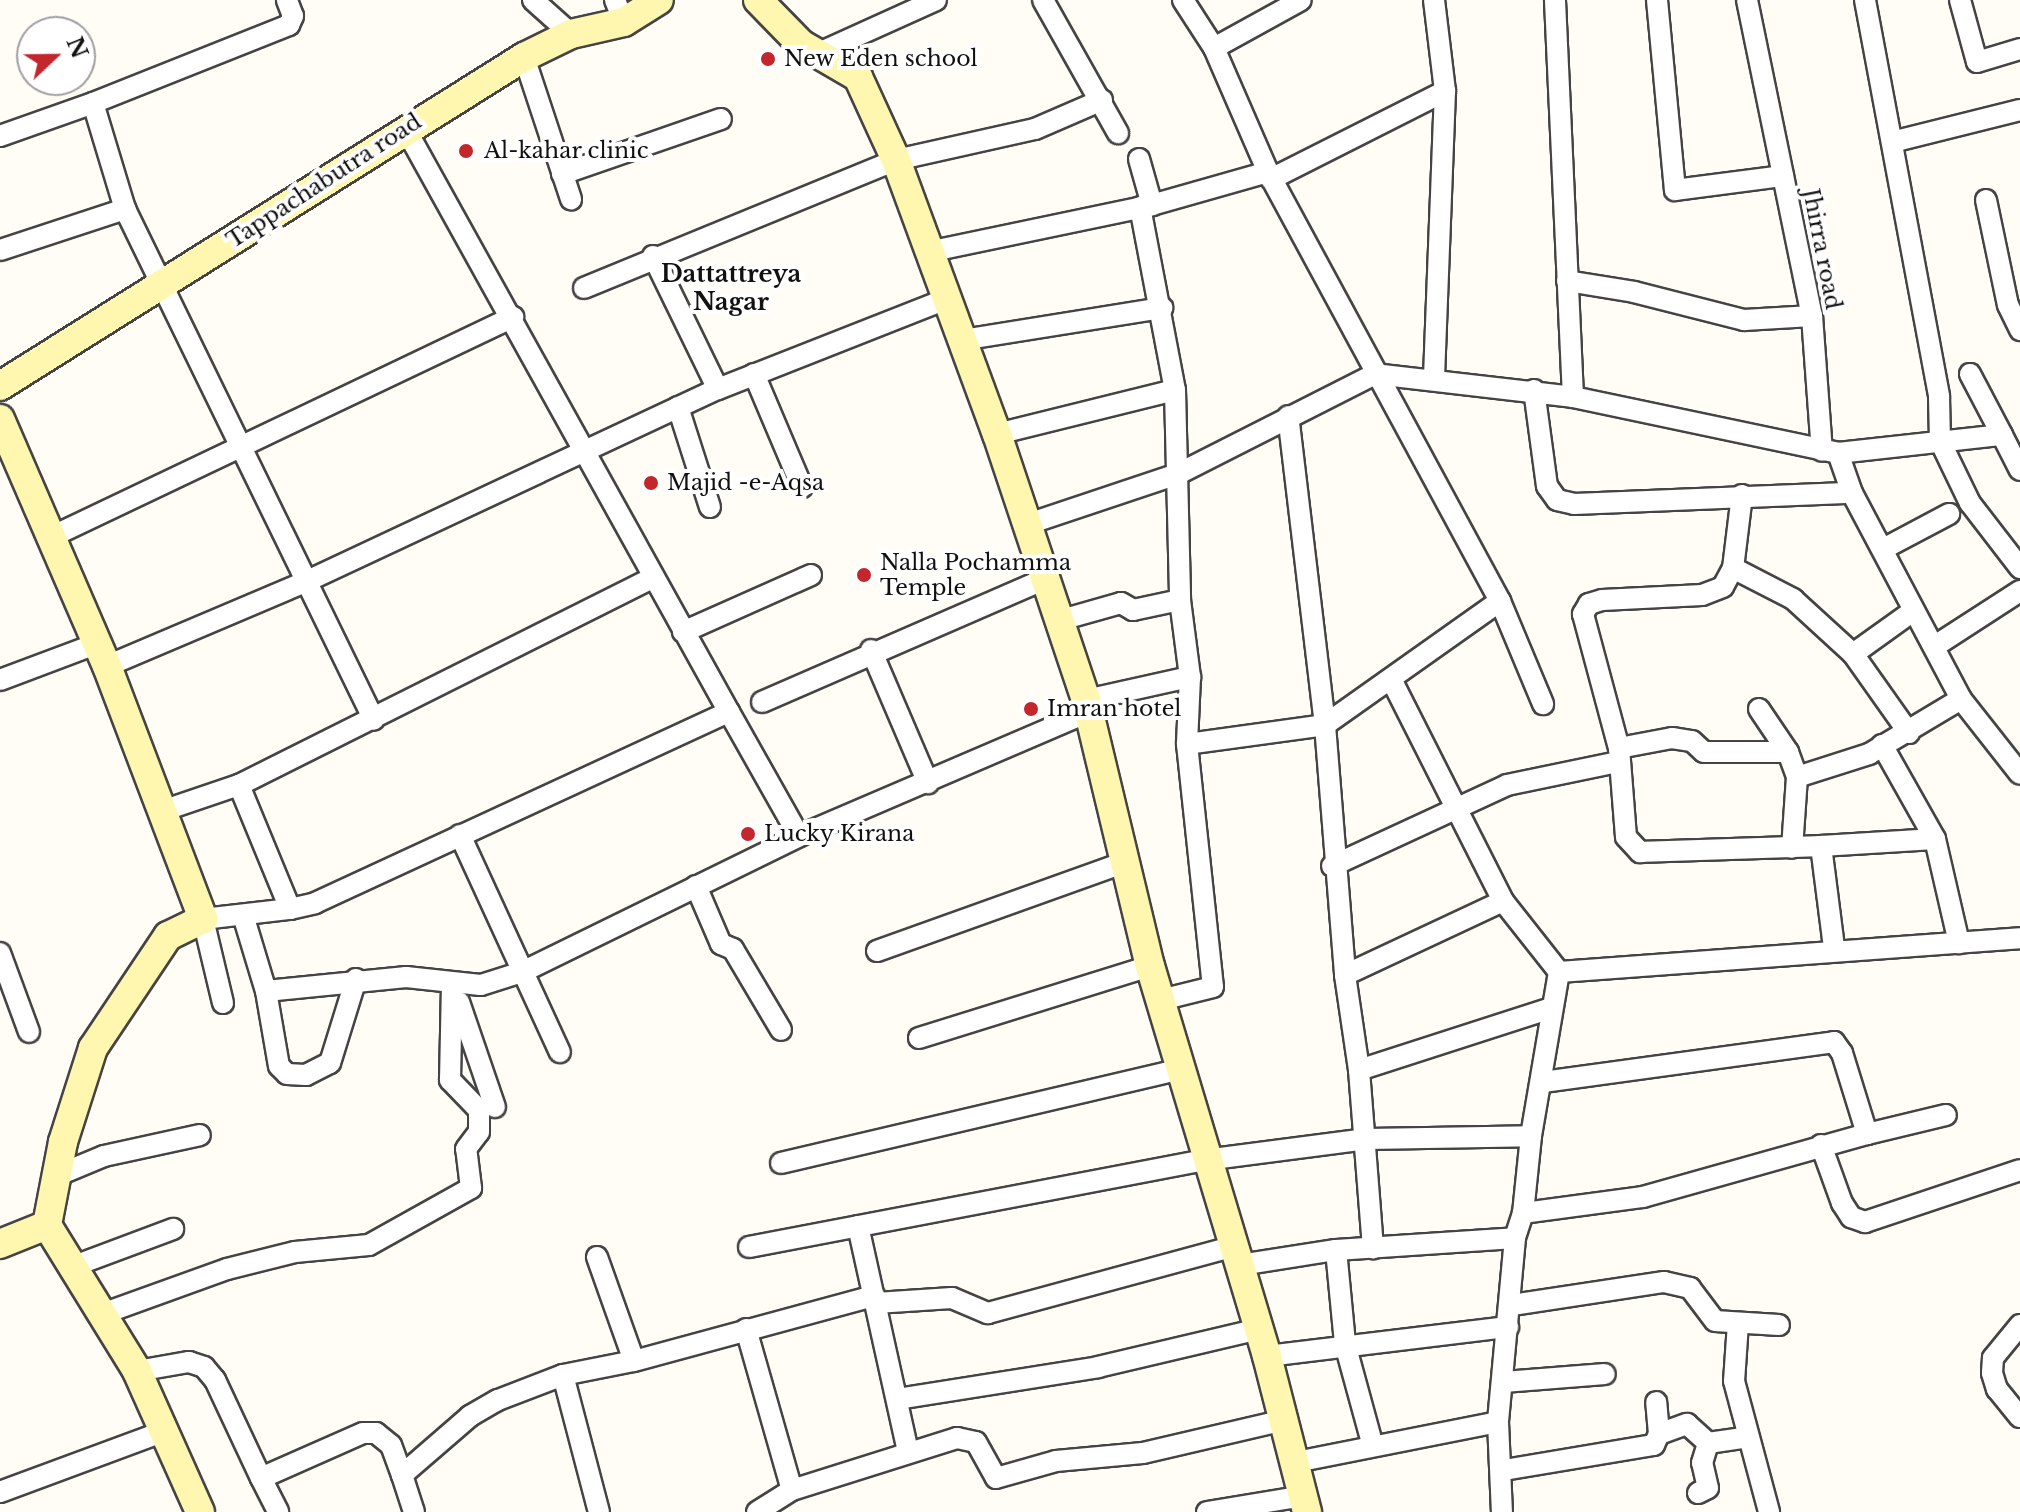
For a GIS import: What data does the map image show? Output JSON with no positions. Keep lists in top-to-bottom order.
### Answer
{
  "streets": {
    "street": ["Tappachabutra road", "Jhirra road"]
  },
  "districts": ["Dattattreya Nagar"],
  "places": [
    "New Eden school",
    "Al-kahar clinic",
    "Majid -e-Aqsa",
    "Nalla Pochamma Temple",
    "Imran hotel",
    "Lucky Kirana"
  ],
  "north": "right"
}
